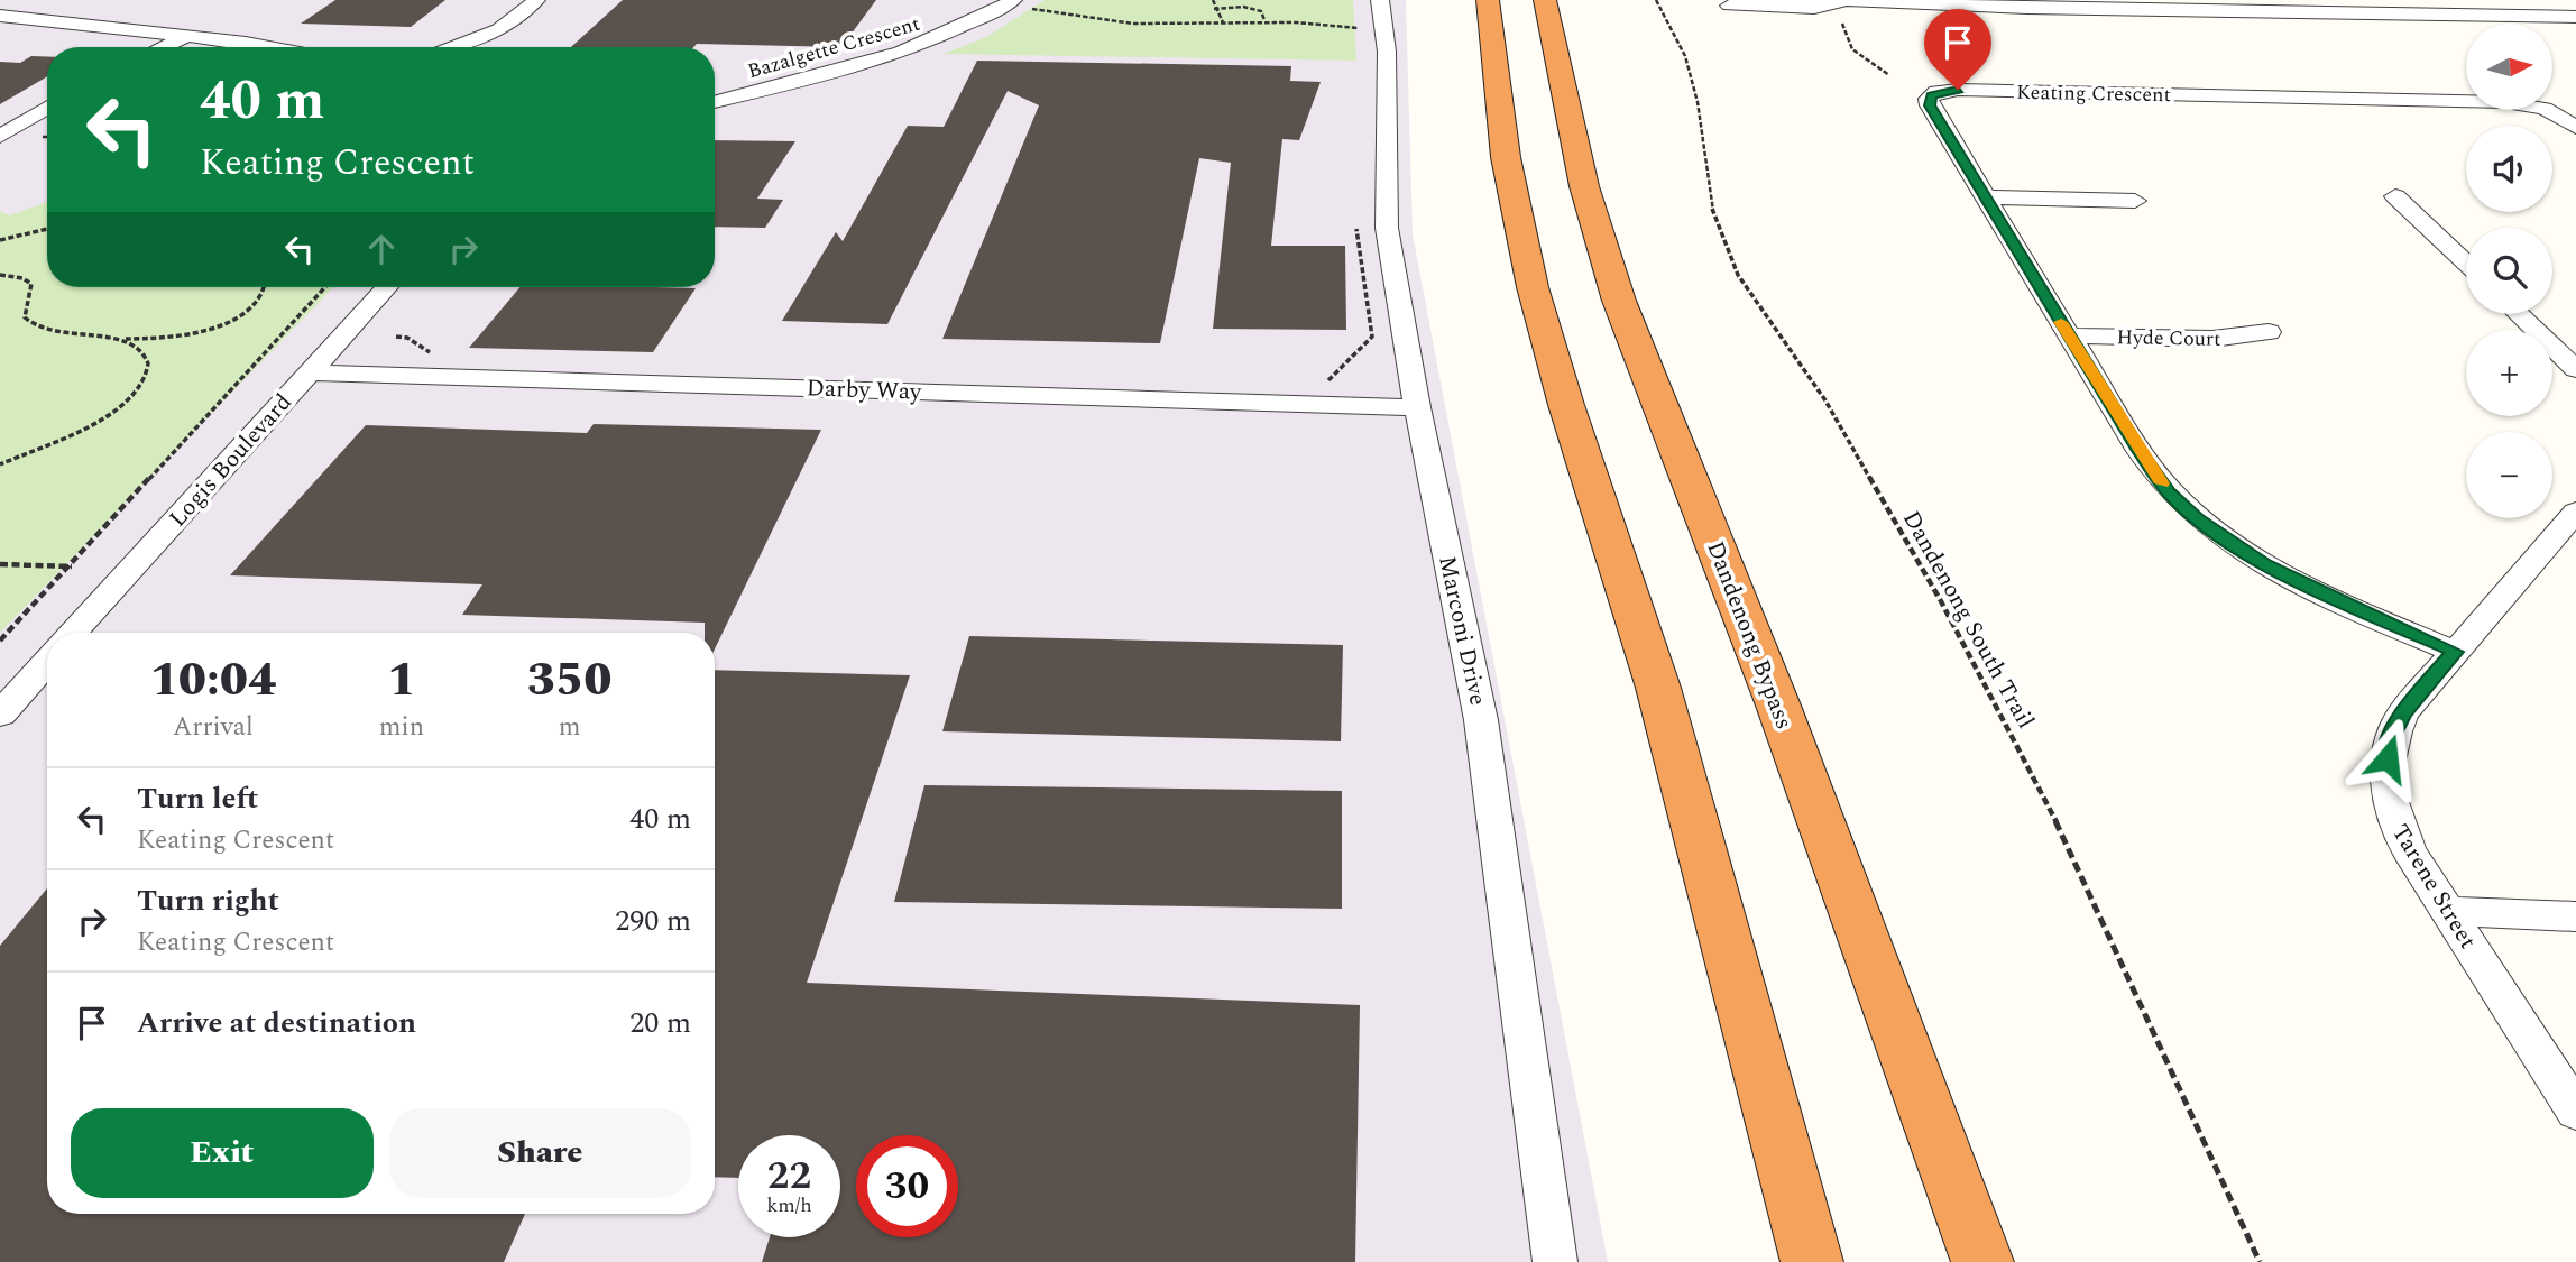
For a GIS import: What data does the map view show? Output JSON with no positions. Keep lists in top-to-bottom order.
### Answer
{
  "streets": {
    "highway": ["Dandenong Bypass"],
    "street": [
      "Bazalgette Crescent",
      "Keating Crescent",
      "Hyde Court",
      "Darby Way",
      "Logis Boulevard",
      "Marconi Drive",
      "Tarene Street"
    ],
    "path": ["Dandenong South Trail"]
  },
  "crossings": [
    ["Keating Crescent", "Hyde Court"],
    ["Keating Crescent", "Tarene Street"],
    ["Darby Way", "Logis Boulevard"],
    ["Darby Way", "Marconi Drive"]
  ],
  "north": "right",
  "page": {
    "map_buttons": ["+", "−"],
    "turn": ["40 m", "Keating Crescent"],
    "eta": [
      "10:04",
      "Arrival",
      "1",
      "min",
      "350",
      "m"
    ],
    "list": [
      {
        "name": "Turn left",
        "note": "Keating Crescent",
        "value": "40 m"
      },
      {
        "name": "Turn right",
        "note": "Keating Crescent",
        "value": "290 m"
      },
      {
        "name": "Arrive at destination",
        "value": "20 m"
      }
    ],
    "buttons": ["Exit", "Share"],
    "speed": "22 km/h",
    "limit": "30"
  }
}
